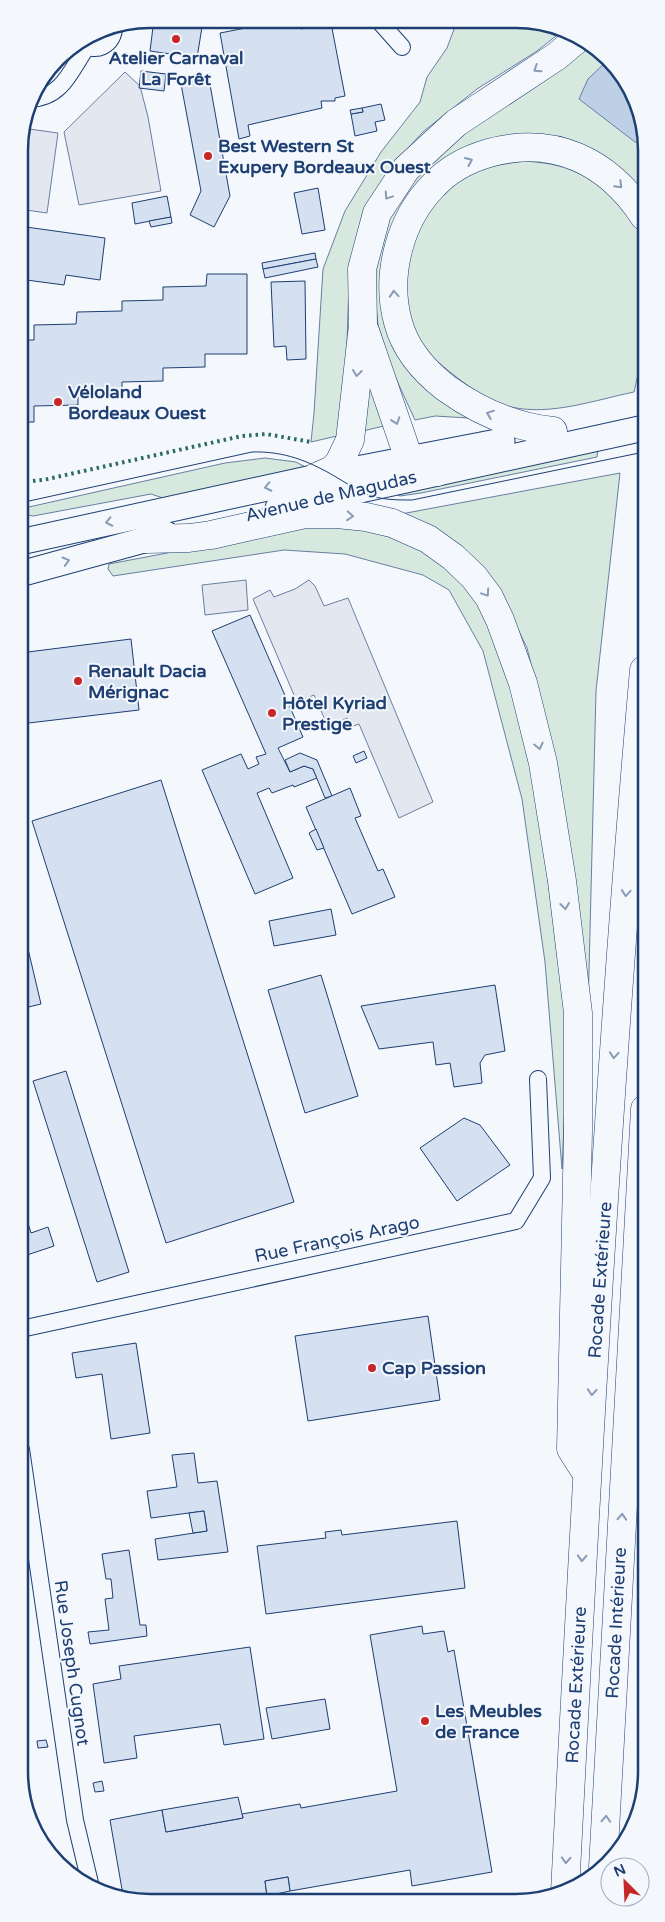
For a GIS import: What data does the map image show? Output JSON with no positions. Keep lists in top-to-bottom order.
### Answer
{
  "streets": {
    "highway": ["Rocade Extérieure", "Rocade Intérieure"],
    "main road": ["Avenue de Magudas"],
    "street": ["Rue François Arago", "Rue Joseph Cugnot"]
  },
  "one_way": ["Rocade Extérieure", "Rocade Intérieure"],
  "places": [
    "Atelier Carnaval La Forêt",
    "Best Western St Exupery Bordeaux Ouest",
    "Véloland Bordeaux Ouest",
    "Renault Dacia Mérignac",
    "Hôtel Kyriad Prestige",
    "Cap Passion",
    "Les Meubles de France"
  ],
  "north": "top left"
}
